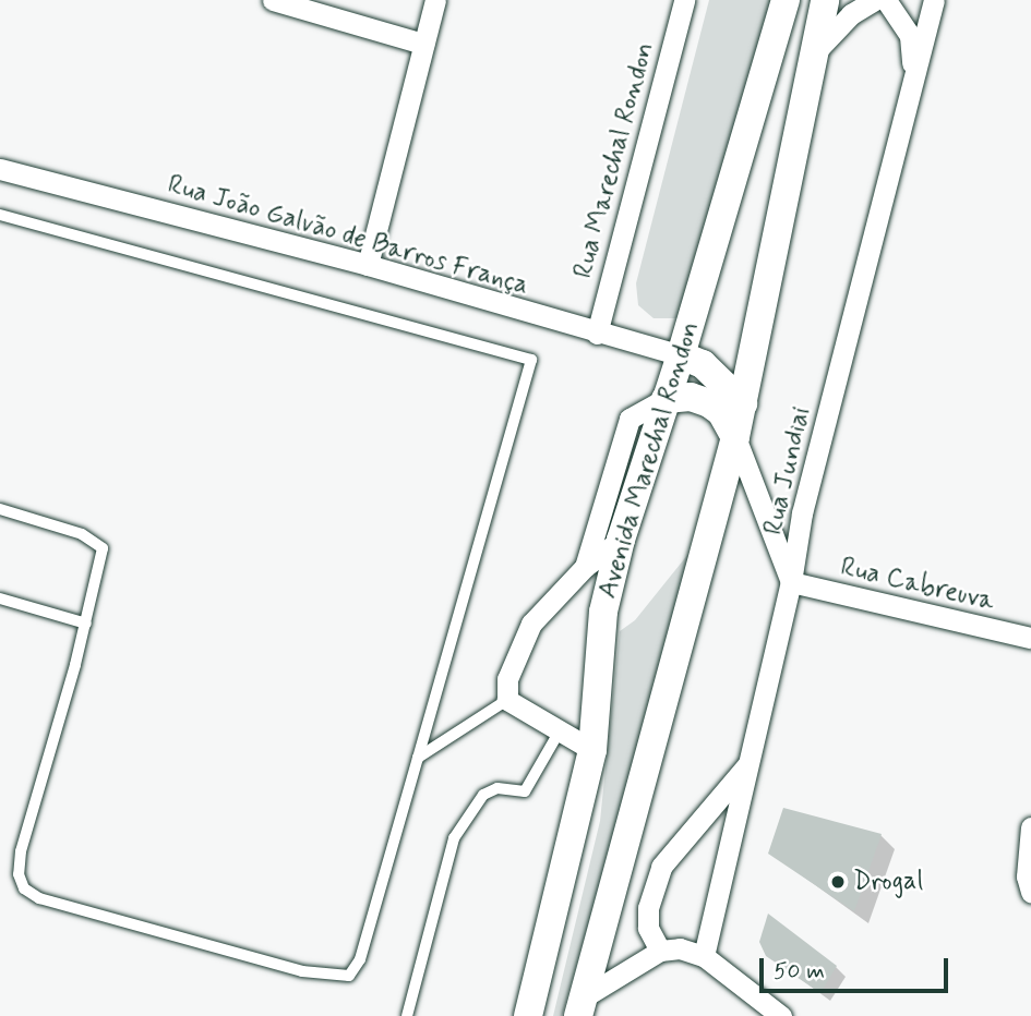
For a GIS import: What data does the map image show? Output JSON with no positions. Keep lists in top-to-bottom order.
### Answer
{
  "streets": {
    "main road": ["Avenida Marechal Rondon"],
    "street": [
      "Rua Marechal Rondon",
      "Rua João Galvão de Barros França",
      "Rua Jundiai",
      "Rua Cabreuva"
    ]
  },
  "crossings": [
    ["Rua Marechal Rondon", "Rua João Galvão de Barros França"],
    ["Rua João Galvão de Barros França", "Avenida Marechal Rondon"],
    ["Rua Jundiai", "Rua Cabreuva"]
  ],
  "places": ["Drogal"],
  "scale_bar": "50 m"
}
